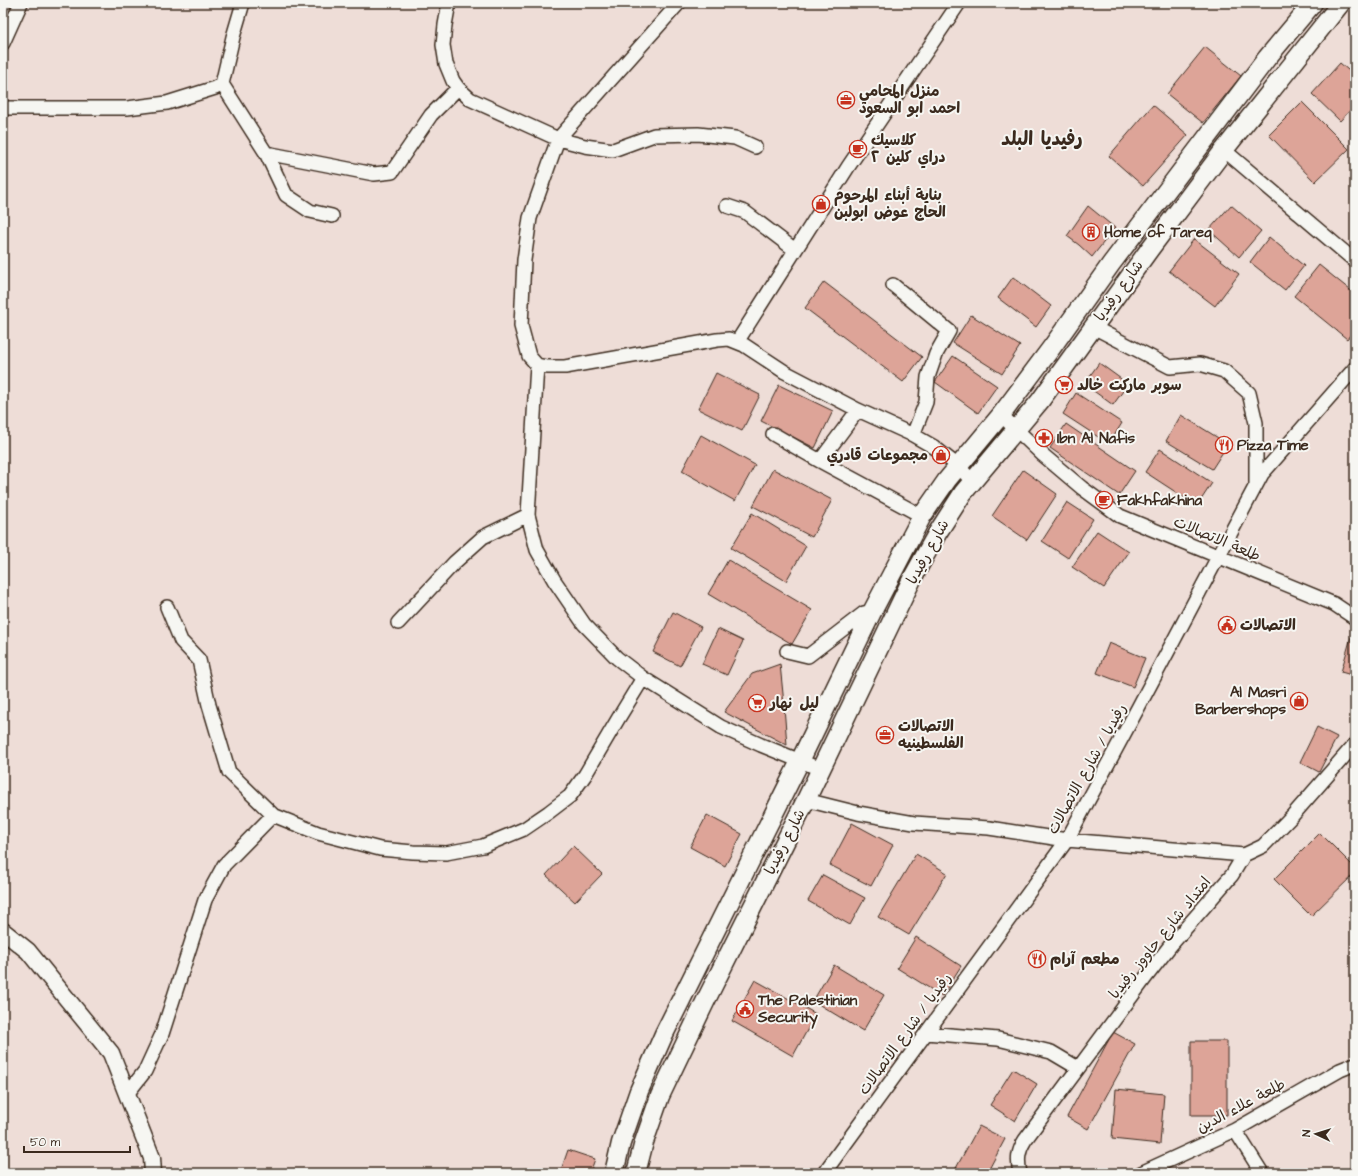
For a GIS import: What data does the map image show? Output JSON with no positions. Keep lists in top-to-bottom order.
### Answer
{
  "streets": {
    "main road": ["شارع رفيديا"],
    "street": [
      "طلعة الاتصالات",
      "رفيديا / شارع الاتصالات",
      "امتداد شارع حاووز رفيديا",
      "طلعة علاء الدين"
    ]
  },
  "crossings": [
    ["شارع رفيديا", "طلعة الاتصالات"],
    ["طلعة الاتصالات", "رفيديا / شارع الاتصالات"]
  ],
  "districts": ["رفيديا البلد"],
  "places": {
    "office": ["منزل المحامي احمد ابو السعود", "الاتصالات الفلسطينيه"],
    "cafe": ["كلاسيك دراي كلين ٢", "Fakhfakhina"],
    "shop": ["بناية أبناء المرحوم الحاج عوض ابولبن", "مجموعات قادري", "Al Masri Barbershops"],
    "building": ["Home of Tareq"],
    "supermarket": ["سوبر مارکت خالد", "ليل نهار"],
    "pharmacy": ["Ibn Al Nafis"],
    "restaurant": ["Pizza Time", "مطعم آرام"],
    "public building": ["الاتصالات", "The Palestinian Security"]
  },
  "scale_bar": "50 m",
  "north": "left"
}
